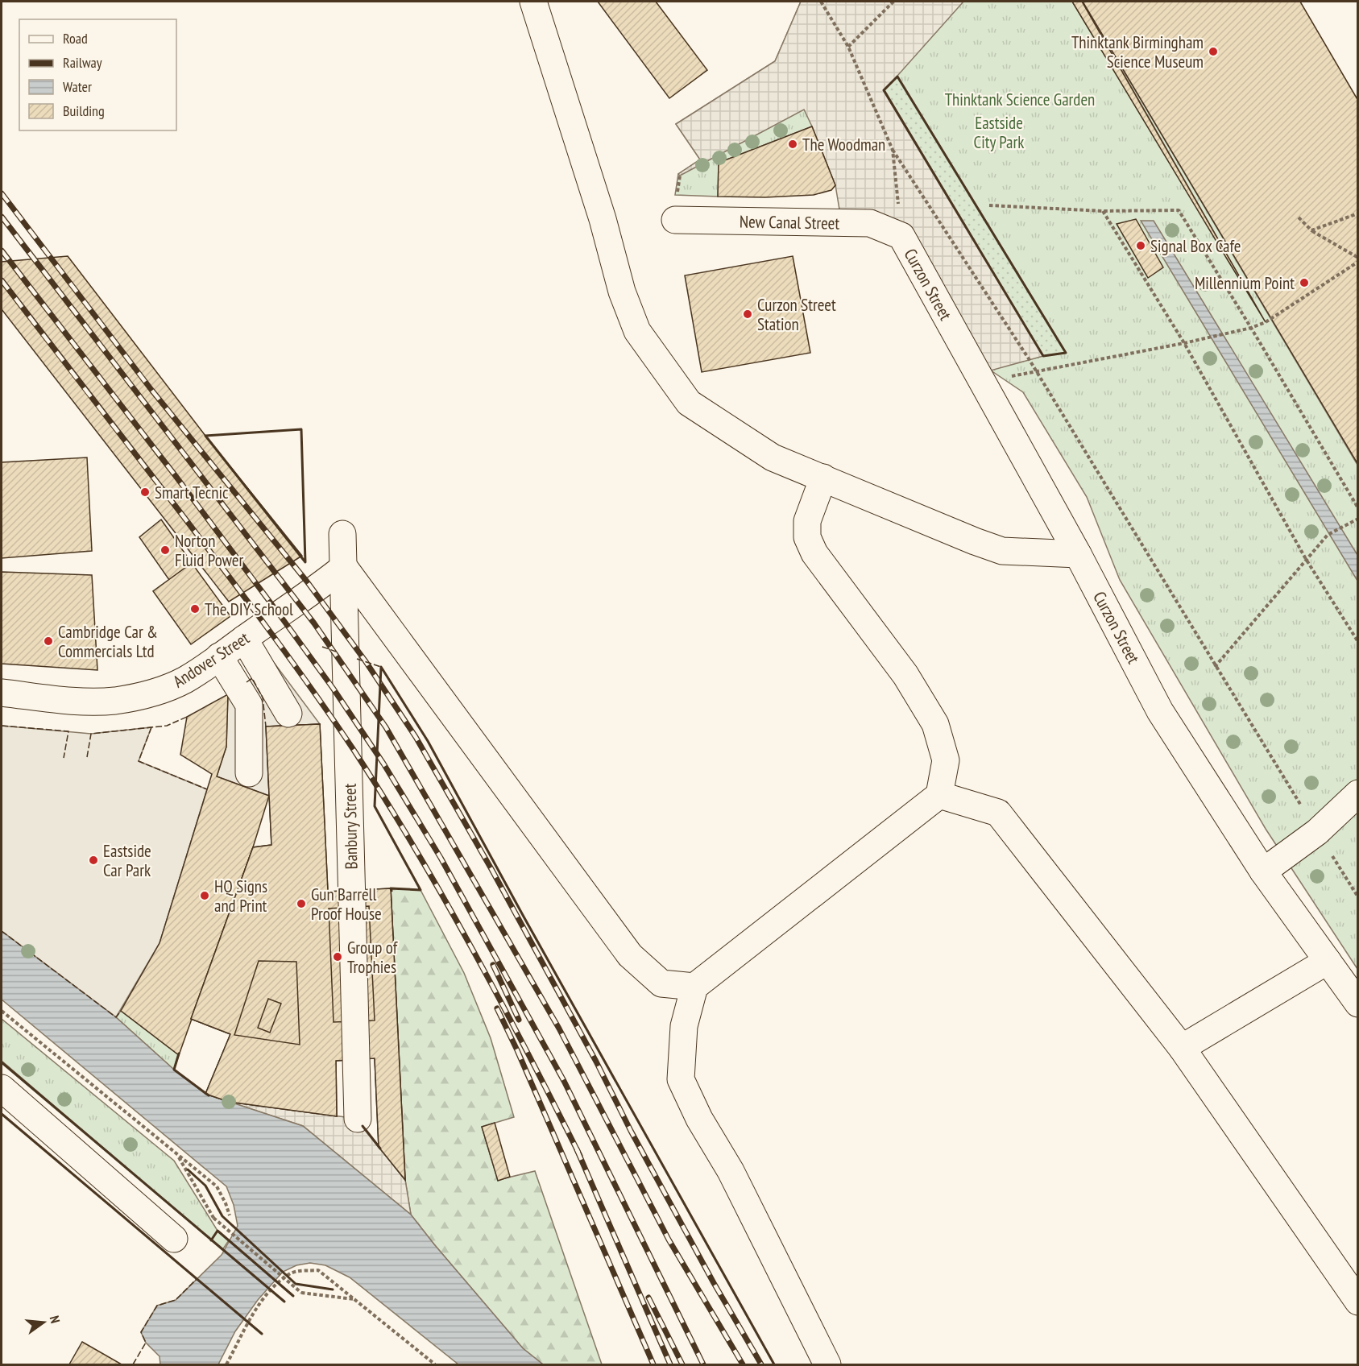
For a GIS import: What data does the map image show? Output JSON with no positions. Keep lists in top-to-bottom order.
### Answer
{
  "streets": {
    "street": [
      "New Canal Street",
      "Curzon Street",
      "Andover Street",
      "Banbury Street"
    ]
  },
  "crossings": [
    ["New Canal Street", "Curzon Street"],
    ["Andover Street", "Banbury Street"]
  ],
  "parks": ["Thinktank Science Garden", "Eastside City Park"],
  "places": [
    "Thinktank Birmingham Science Museum",
    "The Woodman",
    "Signal Box Cafe",
    "Millennium Point",
    "Curzon Street Station",
    "Smart Tecnic",
    "Norton Fluid Power",
    "The DIY School",
    "Cambridge Car & Commercials Ltd",
    "Eastside Car Park",
    "HQ Signs and Print",
    "Gun Barrell Proof House",
    "Group of Trophies"
  ],
  "legend": [
    "Road",
    "Railway",
    "Water",
    "Building"
  ],
  "north": "right"
}
